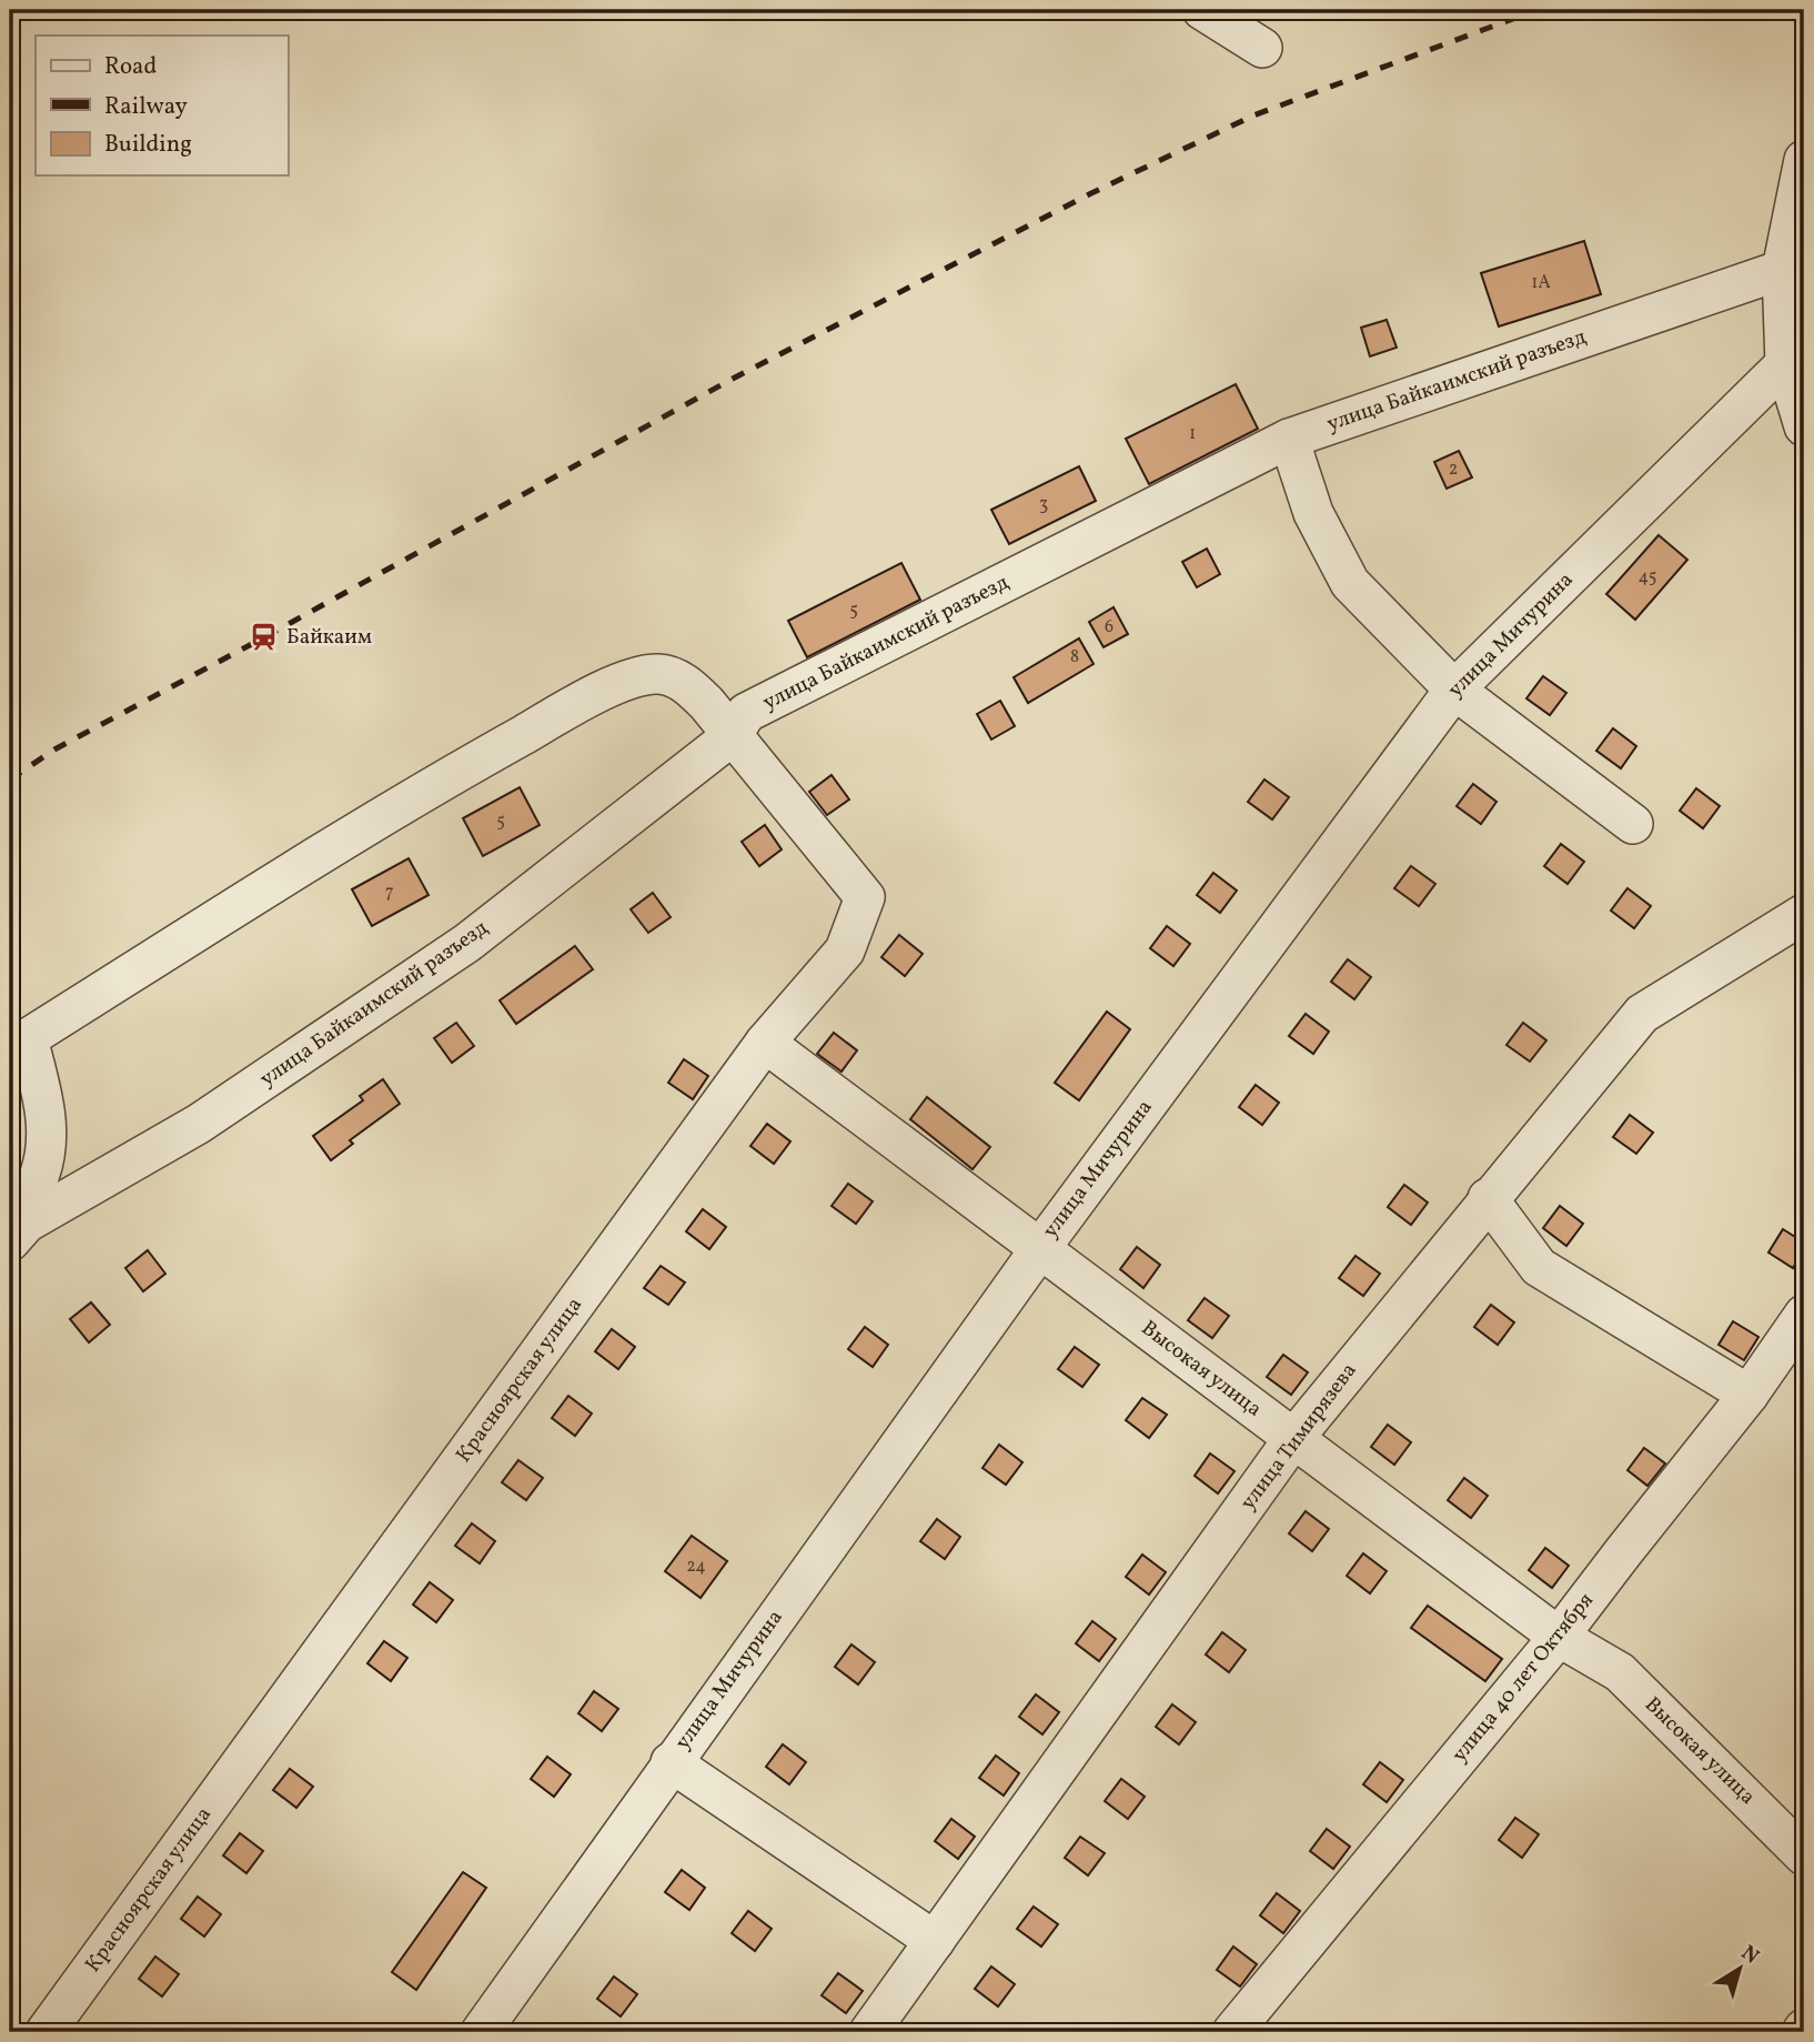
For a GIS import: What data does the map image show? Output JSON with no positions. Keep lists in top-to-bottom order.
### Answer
{
  "streets": {
    "street": [
      "улица Байкаимский разъезд",
      "улица Мичурина",
      "Высокая улица",
      "Красноярская улица",
      "улица Тимирязева",
      "улица 40 лет Октября"
    ]
  },
  "crossings": [
    ["улица Байкаимский разъезд", "Красноярская улица"],
    ["улица Мичурина", "Высокая улица"],
    ["Высокая улица", "Красноярская улица"],
    ["Высокая улица", "улица Тимирязева"],
    ["Высокая улица", "улица 40 лет Октября"]
  ],
  "places": {
    "station": ["Байкаим"]
  },
  "house_numbers": [
    "1А",
    "1",
    "2",
    "3",
    "45",
    "5",
    "6",
    "8",
    "5",
    "7",
    "24"
  ],
  "legend": ["Road", "Railway", "Building"],
  "north": "top right"
}
